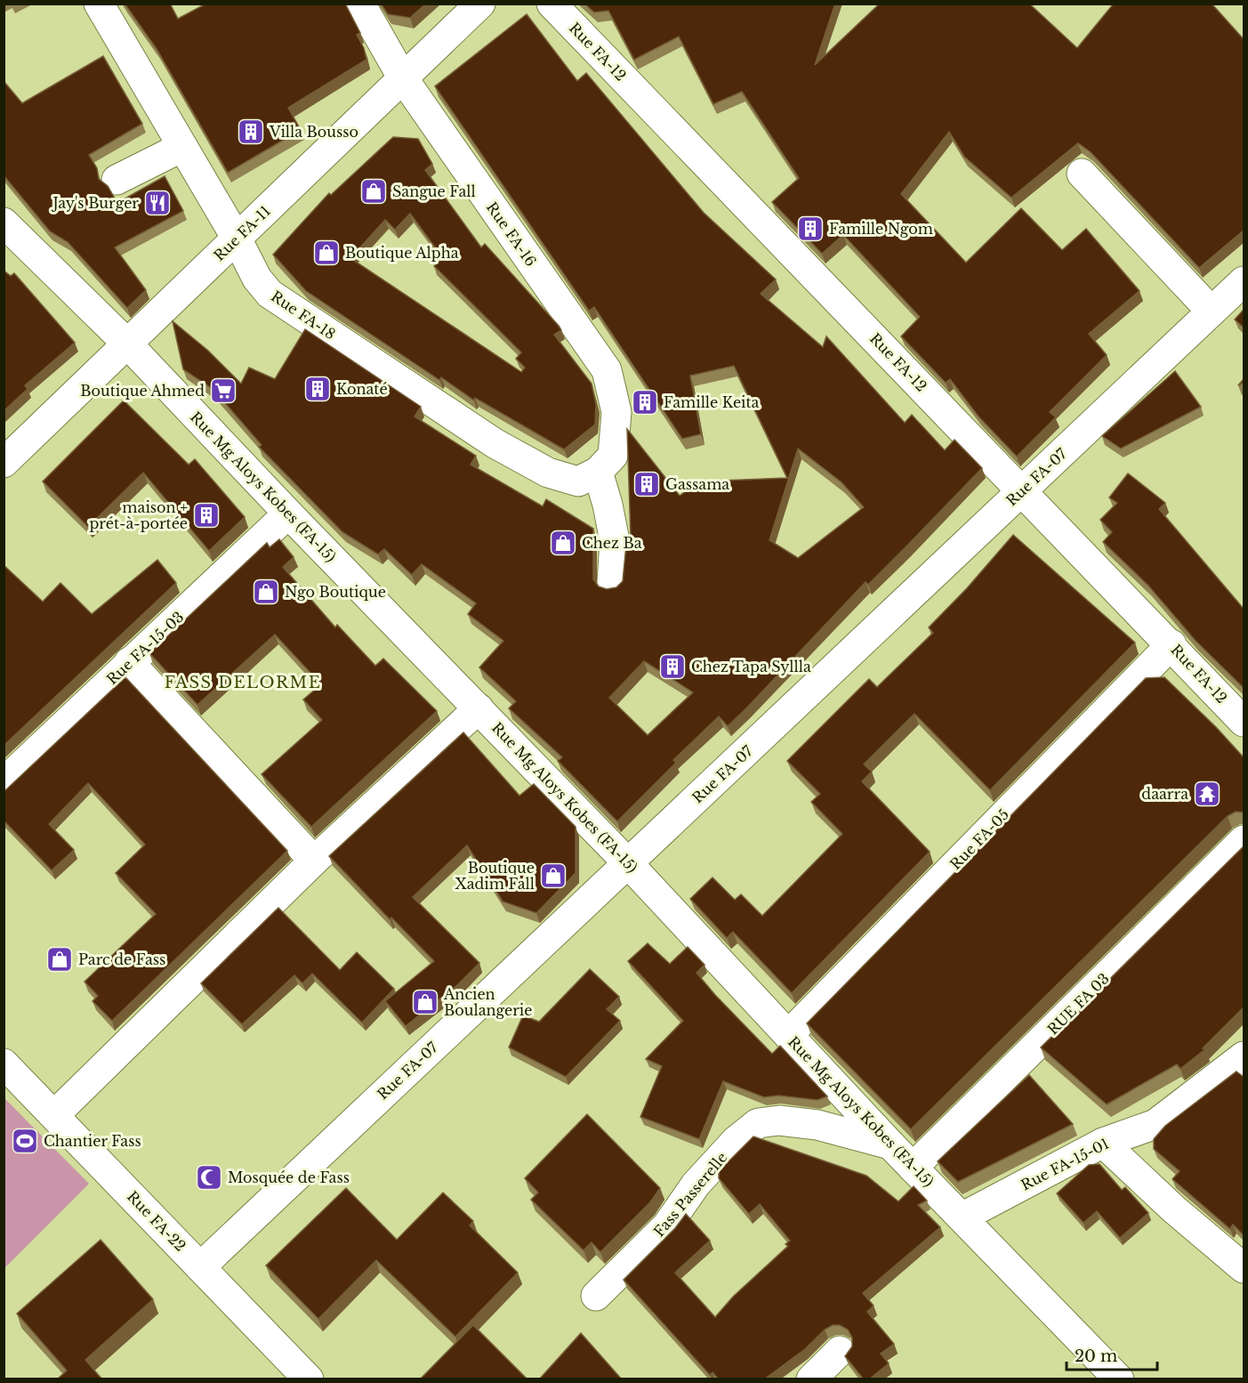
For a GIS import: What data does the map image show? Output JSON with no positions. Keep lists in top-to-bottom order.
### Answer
{
  "streets": {
    "street": [
      "Rue FA-12",
      "Rue FA-11",
      "Rue FA-16",
      "Rue FA-18",
      "Rue FA-07",
      "Rue Mg Aloys Kobes (FA-15)",
      "Rue FA-15-03",
      "Rue FA-05",
      "RUE FA 03",
      "Rue FA-15-01",
      "Fass Passerelle",
      "Rue FA-22"
    ]
  },
  "crossings": [
    ["Rue FA-12", "Rue FA-07"],
    ["Rue FA-12", "Rue FA-05"],
    ["Rue FA-11", "Rue FA-16"],
    ["Rue FA-11", "Rue FA-18"],
    ["Rue FA-11", "Rue Mg Aloys Kobes (FA-15)"],
    ["Rue FA-16", "Rue FA-18"],
    ["Rue FA-07", "Rue Mg Aloys Kobes (FA-15)"],
    ["Rue FA-07", "Rue FA-22"],
    ["Rue Mg Aloys Kobes (FA-15)", "Rue FA-15-03"],
    ["Rue Mg Aloys Kobes (FA-15)", "Rue FA-05"],
    ["Rue Mg Aloys Kobes (FA-15)", "RUE FA 03"],
    ["Rue Mg Aloys Kobes (FA-15)", "Rue FA-15-01"],
    ["Rue Mg Aloys Kobes (FA-15)", "Fass Passerelle"]
  ],
  "districts": ["FASS DELORME"],
  "places": {
    "building": [
      "Villa Bousso",
      "Famille Ngom",
      "Konaté",
      "Famille Keita",
      "Gassama",
      "maison + prét-à-portée",
      "Chez Tapa Syllla"
    ],
    "shop": [
      "Sangue Fall",
      "Boutique Alpha",
      "Chez Ba",
      "Ngo Boutique",
      "Boutique Xadim Fall",
      "Parc de Fass",
      "Ancien Boulangerie"
    ],
    "restaurant": ["Jay's Burger"],
    "supermarket": ["Boutique Ahmed"],
    "temple": ["daarra"],
    "sports": ["Chantier Fass"],
    "mosque": ["Mosquée de Fass"]
  },
  "scale_bar": "20 m"
}
